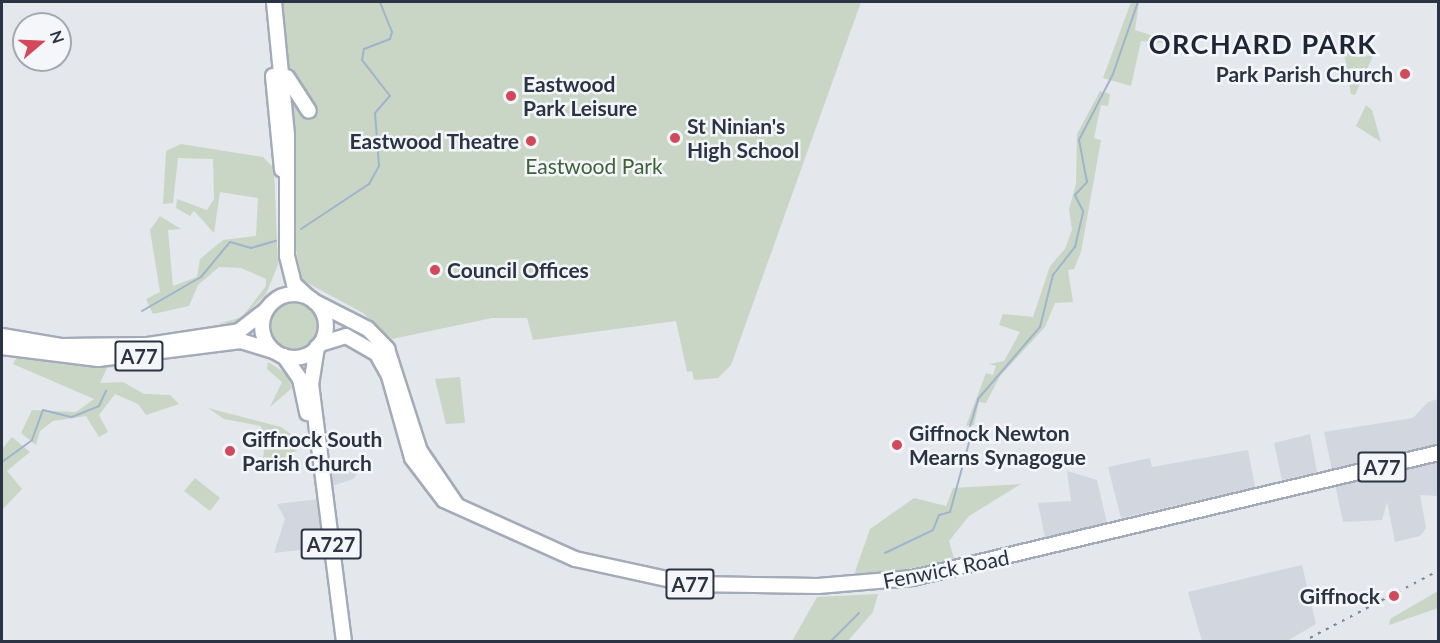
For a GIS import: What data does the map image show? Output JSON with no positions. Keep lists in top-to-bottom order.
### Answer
{
  "streets": {
    "main road": ["A77", "A727", "Fenwick Road"]
  },
  "crossings": [
    ["A77", "A727"],
    ["A77", "Fenwick Road"],
    ["A727", "Fenwick Road"]
  ],
  "districts": ["ORCHARD PARK"],
  "parks": ["Eastwood Park"],
  "places": [
    "Park Parish Church",
    "Eastwood Park Leisure",
    "St Ninian's High School",
    "Eastwood Theatre",
    "Council Offices",
    "Giffnock Newton Mearns Synagogue",
    "Giffnock South Parish Church",
    "Giffnock"
  ],
  "north": "right"
}
